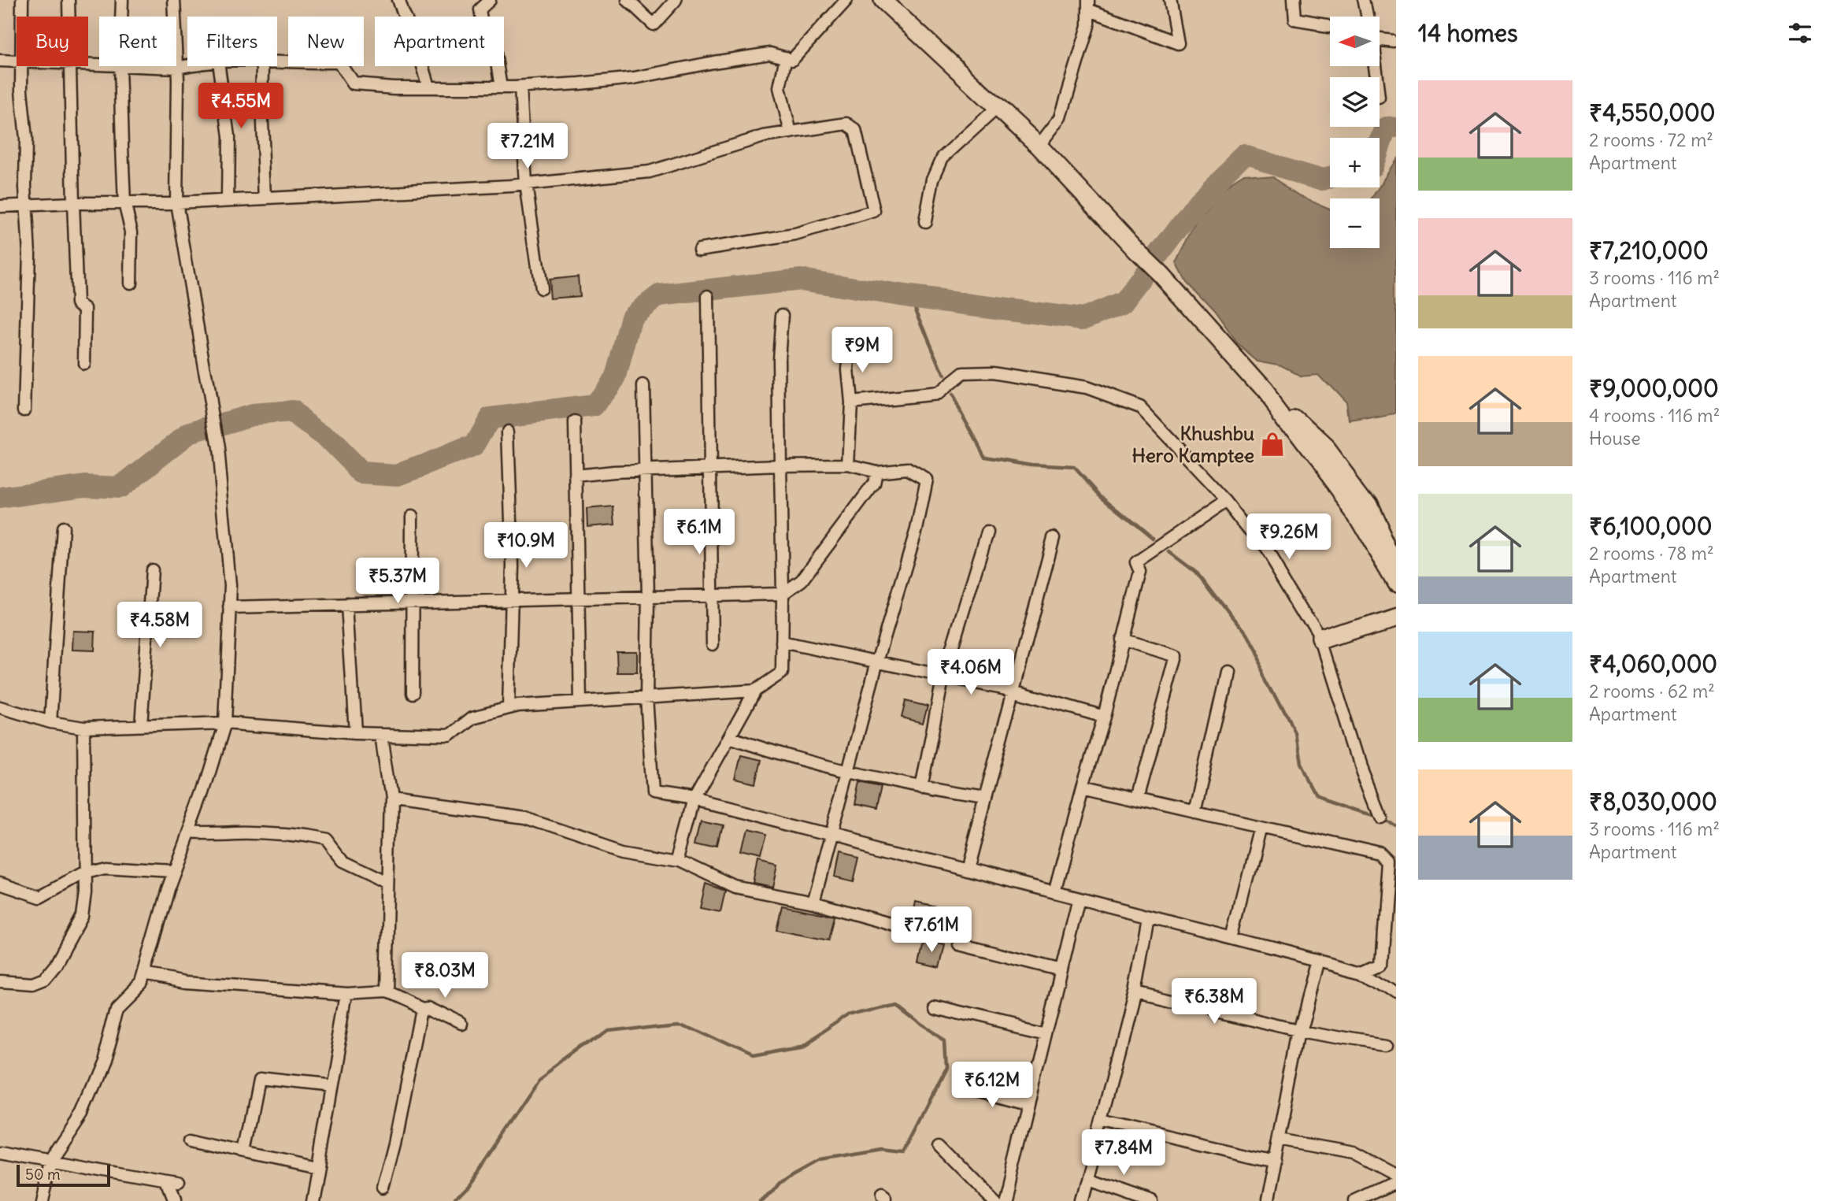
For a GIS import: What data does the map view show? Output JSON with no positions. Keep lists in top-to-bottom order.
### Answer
{
  "places": {
    "shop": ["Khushbu Hero Kamptee"]
  },
  "scale_bar": "50 m",
  "north": "left",
  "page": {
    "heading": "14 homes",
    "map_buttons": ["+", "−"],
    "chip": [
      "Buy",
      "Rent",
      "Filters",
      "New",
      "Apartment"
    ],
    "list": [
      {
        "name": "₹4,550,000",
        "note": "2 rooms · 72 m² · Apartment"
      },
      {
        "name": "₹7,210,000",
        "note": "3 rooms · 116 m² · Apartment"
      },
      {
        "name": "₹9,000,000",
        "note": "4 rooms · 116 m² · House"
      },
      {
        "name": "₹6,100,000",
        "note": "2 rooms · 78 m² · Apartment"
      },
      {
        "name": "₹4,060,000",
        "note": "2 rooms · 62 m² · Apartment"
      },
      {
        "name": "₹8,030,000",
        "note": "3 rooms · 116 m² · Apartment"
      }
    ],
    "price": [
      "₹4.55M",
      "₹7.21M",
      "₹9M",
      "₹6.1M",
      "₹9.26M",
      "₹10.9M",
      "₹5.37M",
      "₹4.58M",
      "₹4.06M",
      "₹7.61M",
      "₹8.03M",
      "₹6.38M",
      "₹6.12M",
      "₹7.84M"
    ],
    "scale": "50 m"
  }
}
